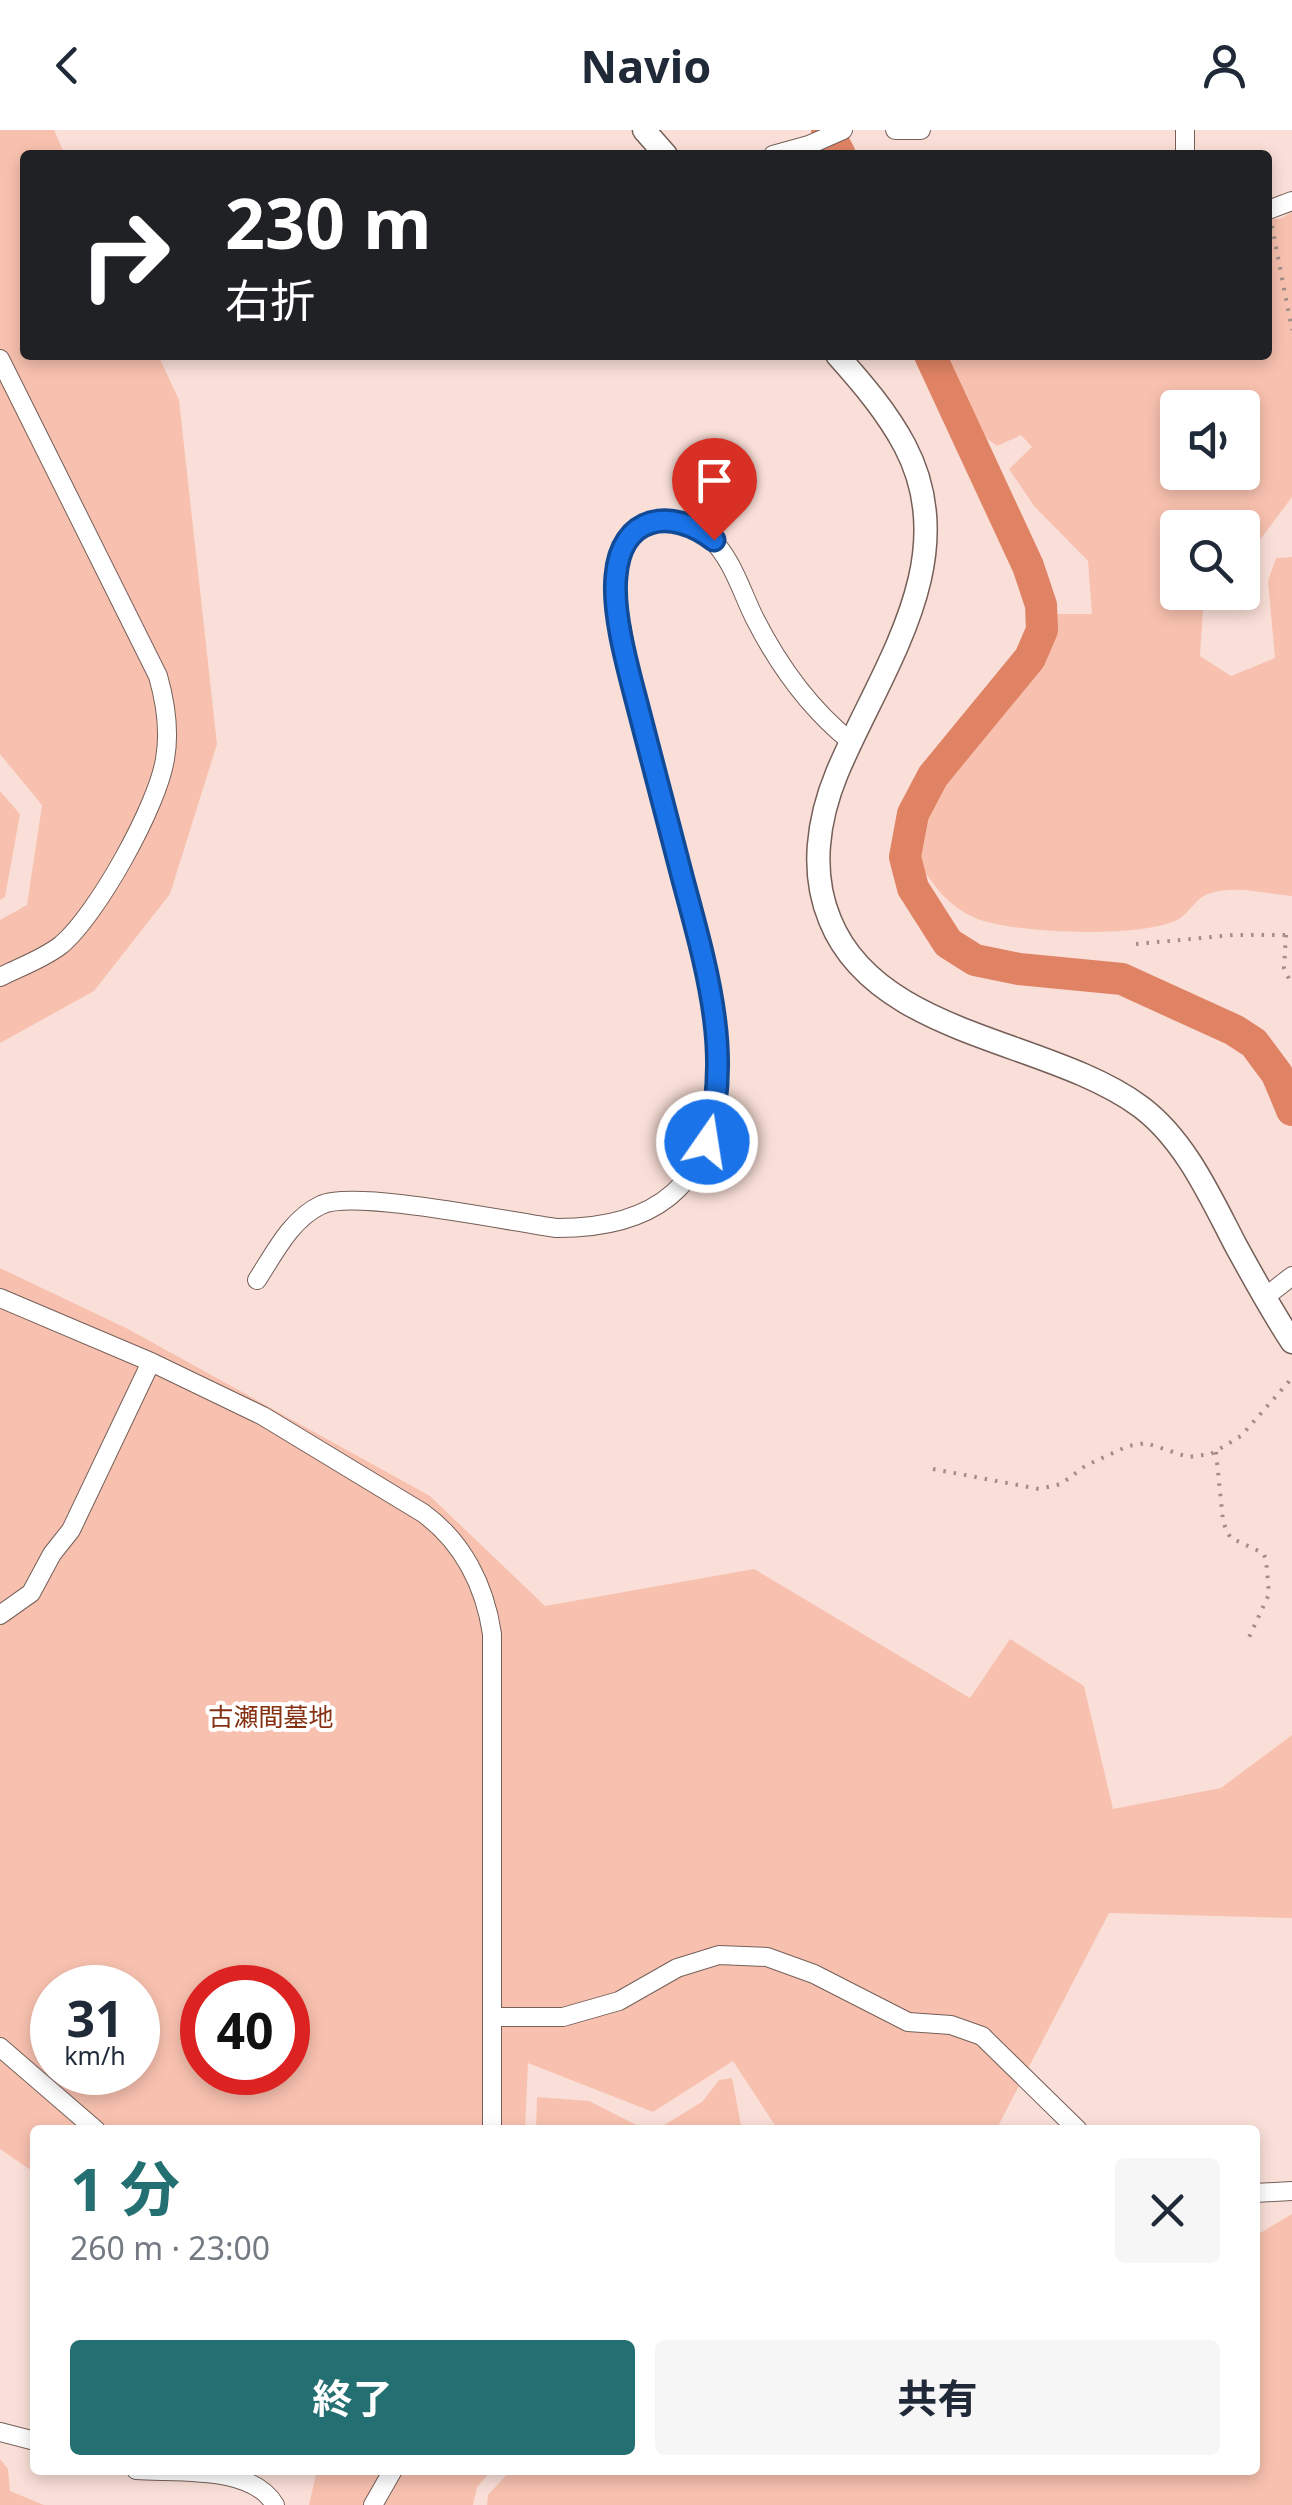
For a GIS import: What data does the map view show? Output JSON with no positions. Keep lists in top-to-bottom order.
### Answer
{
  "parks": ["古瀬間墓地"],
  "page": {
    "header": "Navio",
    "turn": ["230 m", "右折"],
    "speed": "31 km/h",
    "limit": "40",
    "heading": ["1 分", "260 m · 23:00"],
    "buttons": ["終了", "共有"]
  }
}
